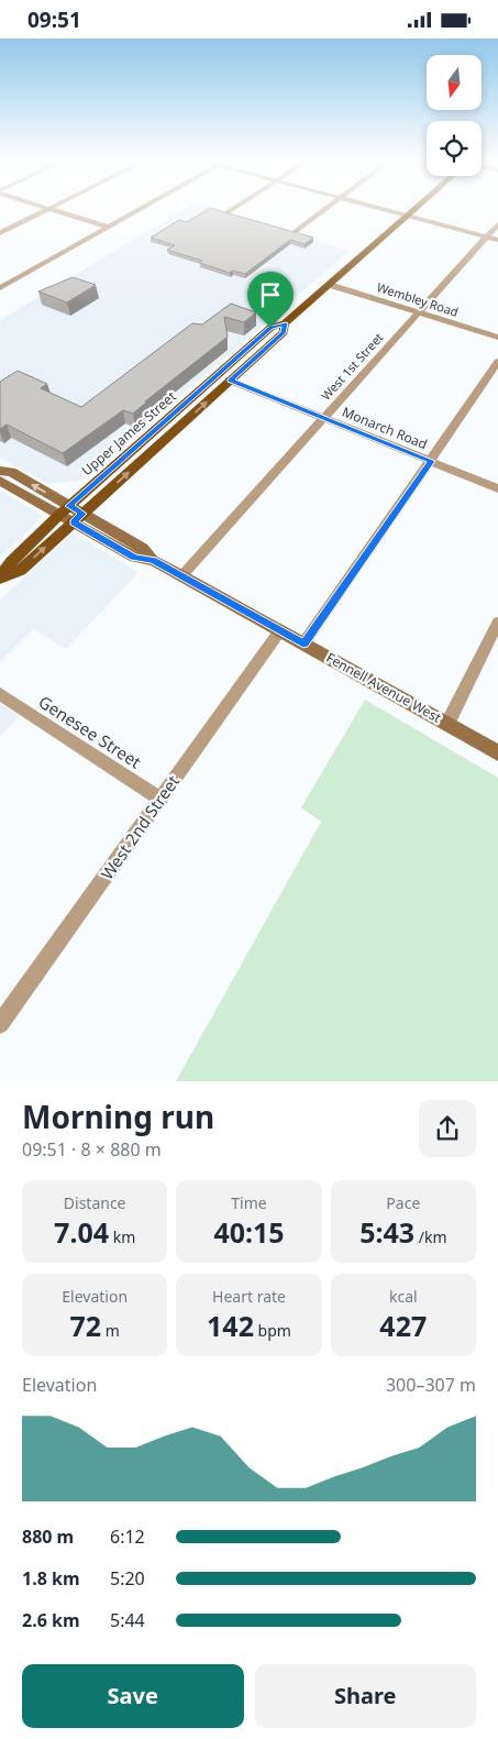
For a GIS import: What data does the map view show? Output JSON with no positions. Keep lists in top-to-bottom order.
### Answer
{
  "streets": {
    "main road": ["Upper James Street", "Fennell Avenue West"],
    "street": [
      "Wembley Road",
      "West 1st Street",
      "Monarch Road",
      "Genesee Street",
      "West 2nd Street"
    ]
  },
  "crossings": [
    ["Wembley Road", "West 1st Street"],
    ["Wembley Road", "Upper James Street"],
    ["West 1st Street", "Monarch Road"],
    ["West 1st Street", "Fennell Avenue West"],
    ["Monarch Road", "Upper James Street"],
    ["Upper James Street", "Fennell Avenue West"],
    ["Fennell Avenue West", "West 2nd Street"],
    ["Genesee Street", "West 2nd Street"]
  ],
  "north": "bottom",
  "page": {
    "status": "09:51",
    "heading": ["Morning run", "09:51 · 8 × 880 m"],
    "stats": [
      ["Distance", "7.04 km"],
      ["Time", "40:15"],
      ["Pace", "5:43 /km"],
      ["Elevation", "72 m"],
      ["Heart rate", "142 bpm"],
      ["kcal", "427"]
    ],
    "chart": ["Elevation", "300–307 m"],
    "list": [
      {
        "name": "880 m",
        "note": "6:12"
      },
      {
        "name": "1.8 km",
        "note": "5:20"
      },
      {
        "name": "2.6 km",
        "note": "5:44"
      }
    ],
    "buttons": ["Save", "Share"]
  }
}
